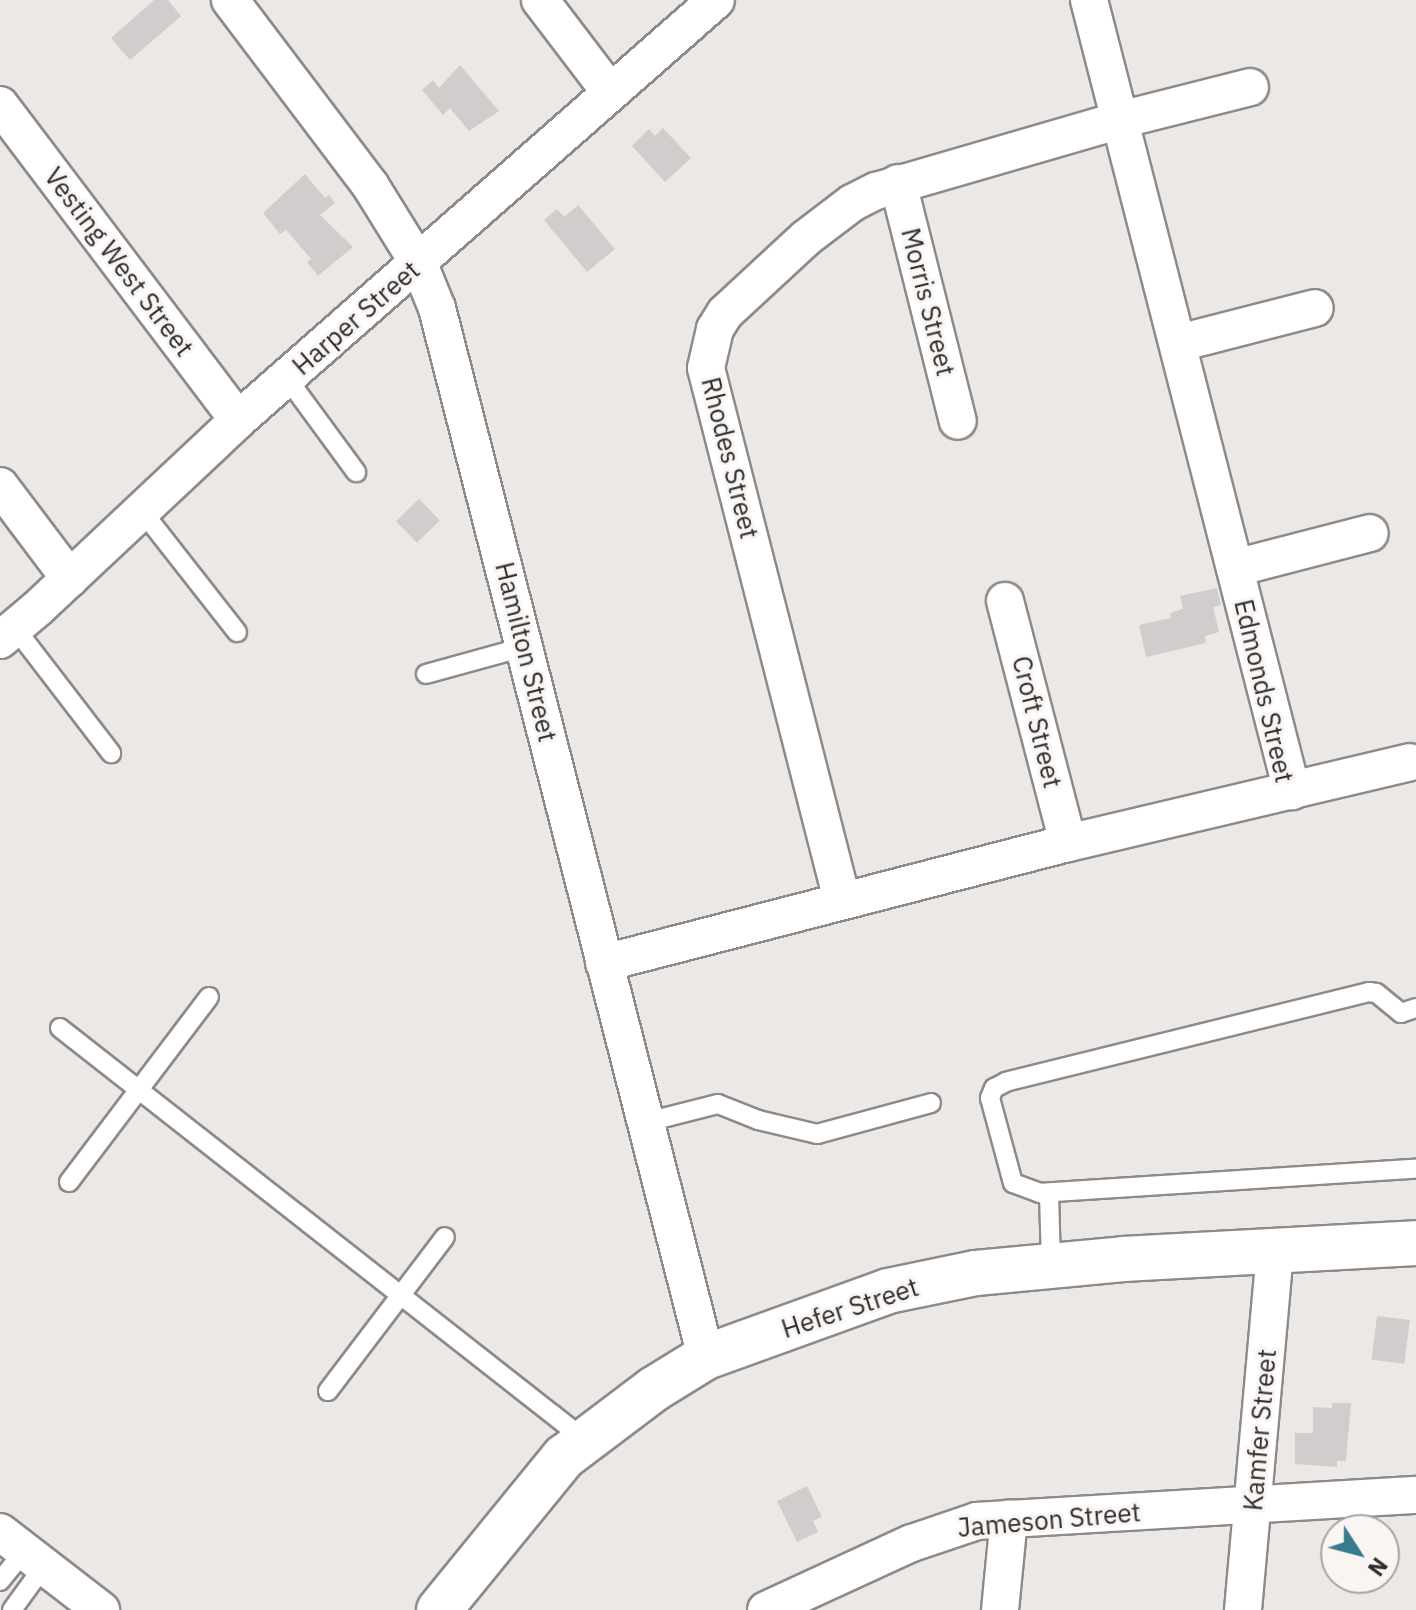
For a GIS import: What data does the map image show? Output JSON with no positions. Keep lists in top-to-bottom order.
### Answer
{
  "streets": {
    "street": [
      "Vesting West Street",
      "Morris Street",
      "Harper Street",
      "Rhodes Street",
      "Hamilton Street",
      "Edmonds Street",
      "Croft Street",
      "Hefer Street",
      "Kamfer Street",
      "Jameson Street"
    ]
  },
  "crossings": [
    ["Vesting West Street", "Harper Street"],
    ["Morris Street", "Rhodes Street"],
    ["Harper Street", "Hamilton Street"],
    ["Rhodes Street", "Edmonds Street"],
    ["Hamilton Street", "Edmonds Street"],
    ["Hamilton Street", "Hefer Street"],
    ["Edmonds Street", "Croft Street"],
    ["Hefer Street", "Kamfer Street"],
    ["Kamfer Street", "Jameson Street"]
  ],
  "north": "bottom right"
}
